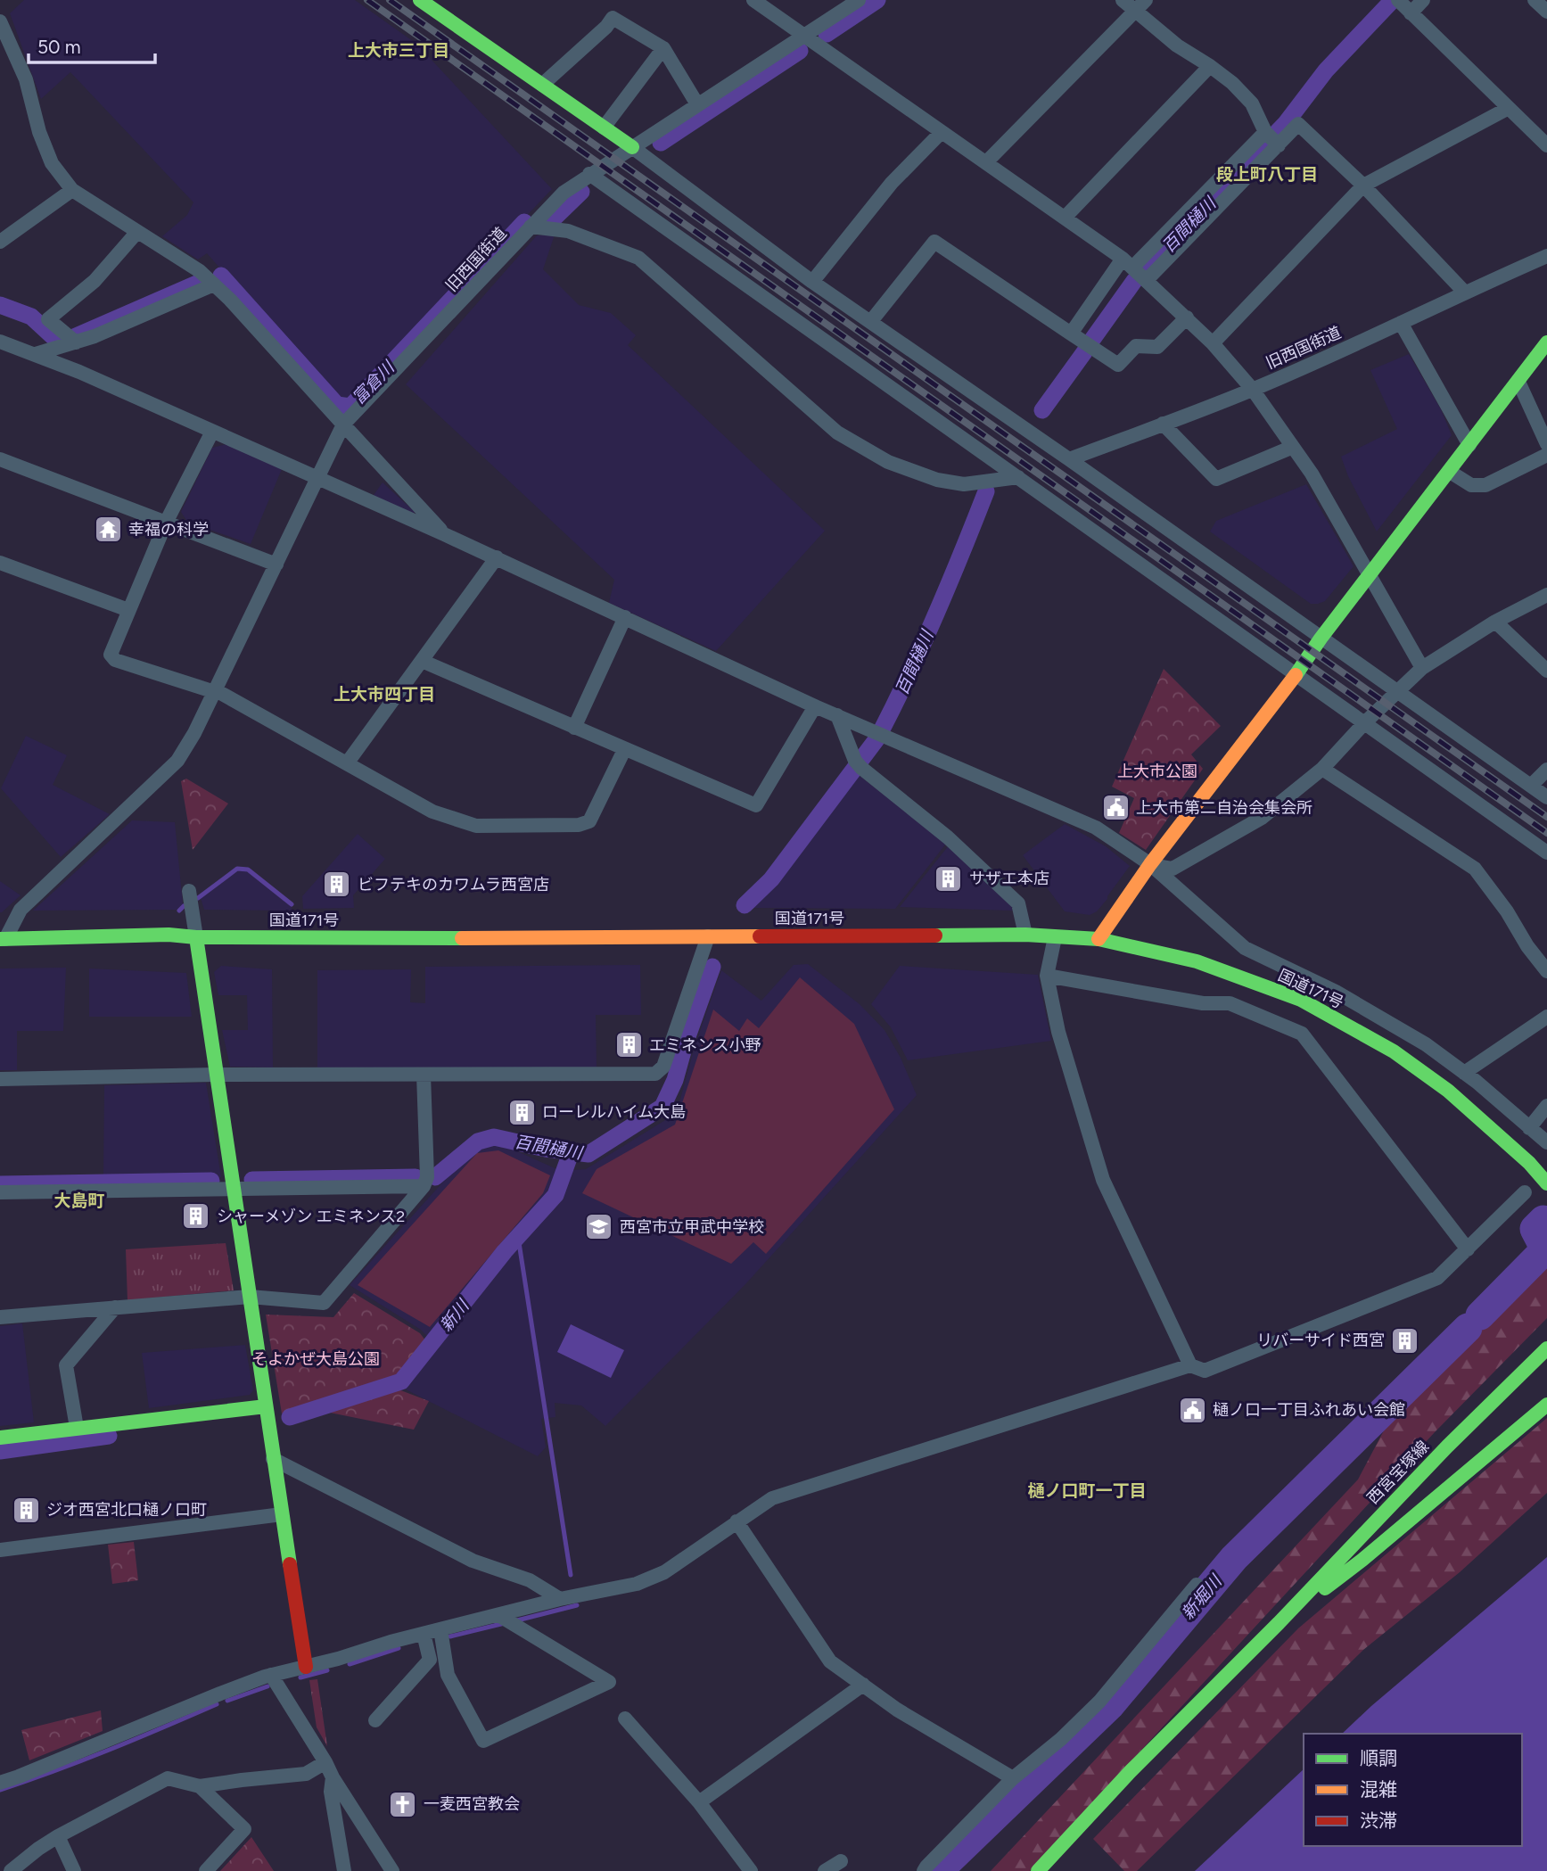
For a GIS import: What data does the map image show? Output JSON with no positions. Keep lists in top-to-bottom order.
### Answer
{
  "streets": {
    "main road": ["国道171号", "西宮宝塚線"],
    "street": ["旧西国街道"]
  },
  "crossings": [
    ["旧西国街道", "国道171号"]
  ],
  "districts": [
    "上大市三丁目",
    "段上町八丁目",
    "上大市四丁目",
    "大島町",
    "樋ノ口町一丁目"
  ],
  "water": [
    "百間樋川",
    "富倉川",
    "新川",
    "新堀川"
  ],
  "parks": ["上大市公園", "そよかぜ大島公園"],
  "places": {
    "temple": ["幸福の科学"],
    "public building": ["上大市第二自治会集会所", "樋ノ口一丁目ふれあい会館"],
    "building": [
      "サザエ本店",
      "ビフテキのカワムラ西宮店",
      "エミネンス小野",
      "ローレルハイム大島",
      "シャーメゾン エミネンス2",
      "リバーサイド西宮",
      "ジオ西宮北口樋ノ口町"
    ],
    "school or university": ["西宮市立甲武中学校"],
    "church": ["一麦西宮教会"]
  },
  "legend": ["順調", "混雑", "渋滞"],
  "scale_bar": "50 m"
}
